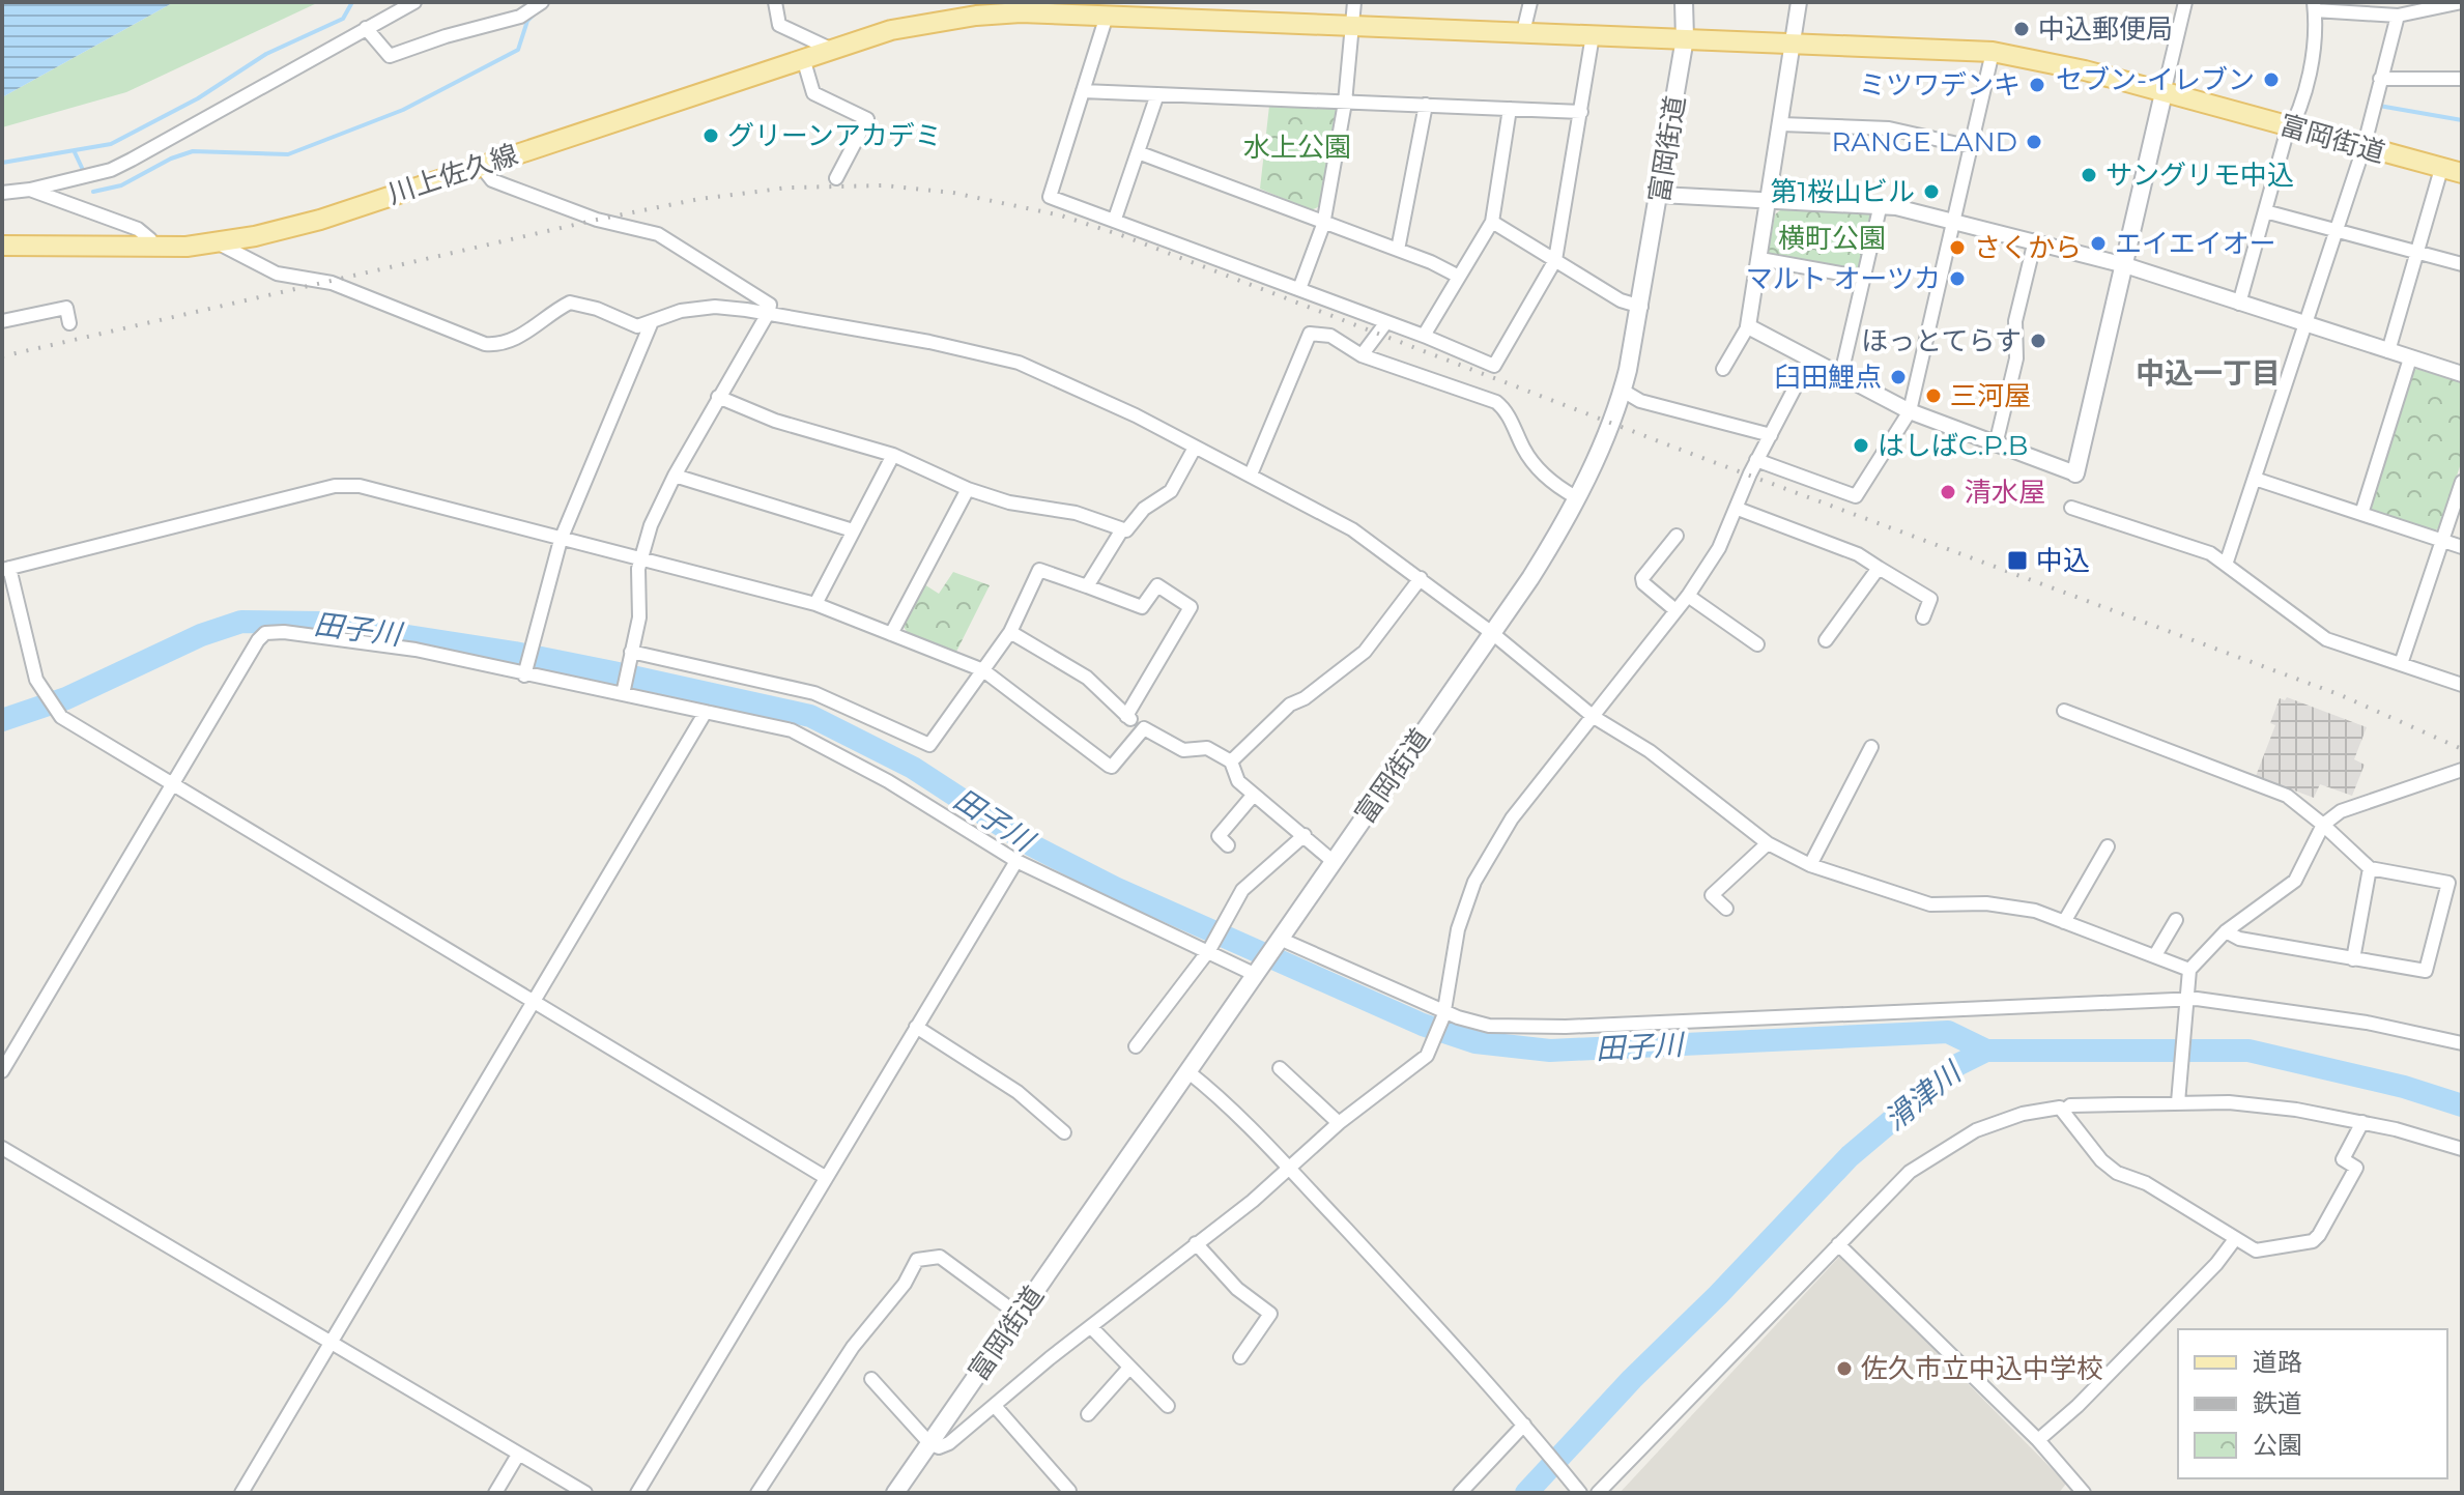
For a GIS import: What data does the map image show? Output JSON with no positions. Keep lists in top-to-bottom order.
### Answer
{
  "streets": {
    "main road": ["富岡街道", "川上佐久線"]
  },
  "crossings": [
    ["富岡街道", "川上佐久線"]
  ],
  "districts": ["中込一丁目"],
  "water": ["田子川", "滑津川"],
  "parks": ["水上公園", "横町公園"],
  "places": {
    "other": [
      "中込郵便局",
      "セブン-イレブン",
      "ミツワデンキ",
      "グリーンアカデミ",
      "RANGE LAND",
      "サングリモ中込",
      "第1桜山ビル",
      "エイエイオー",
      "さくから",
      "マルト オーツカ",
      "ほっとてらす",
      "臼田鯉点",
      "三河屋",
      "はしばC.P.B",
      "清水屋",
      "佐久市立中込中学校"
    ],
    "transit": ["中込"]
  },
  "legend": ["道路", "鉄道", "公園"]
}
